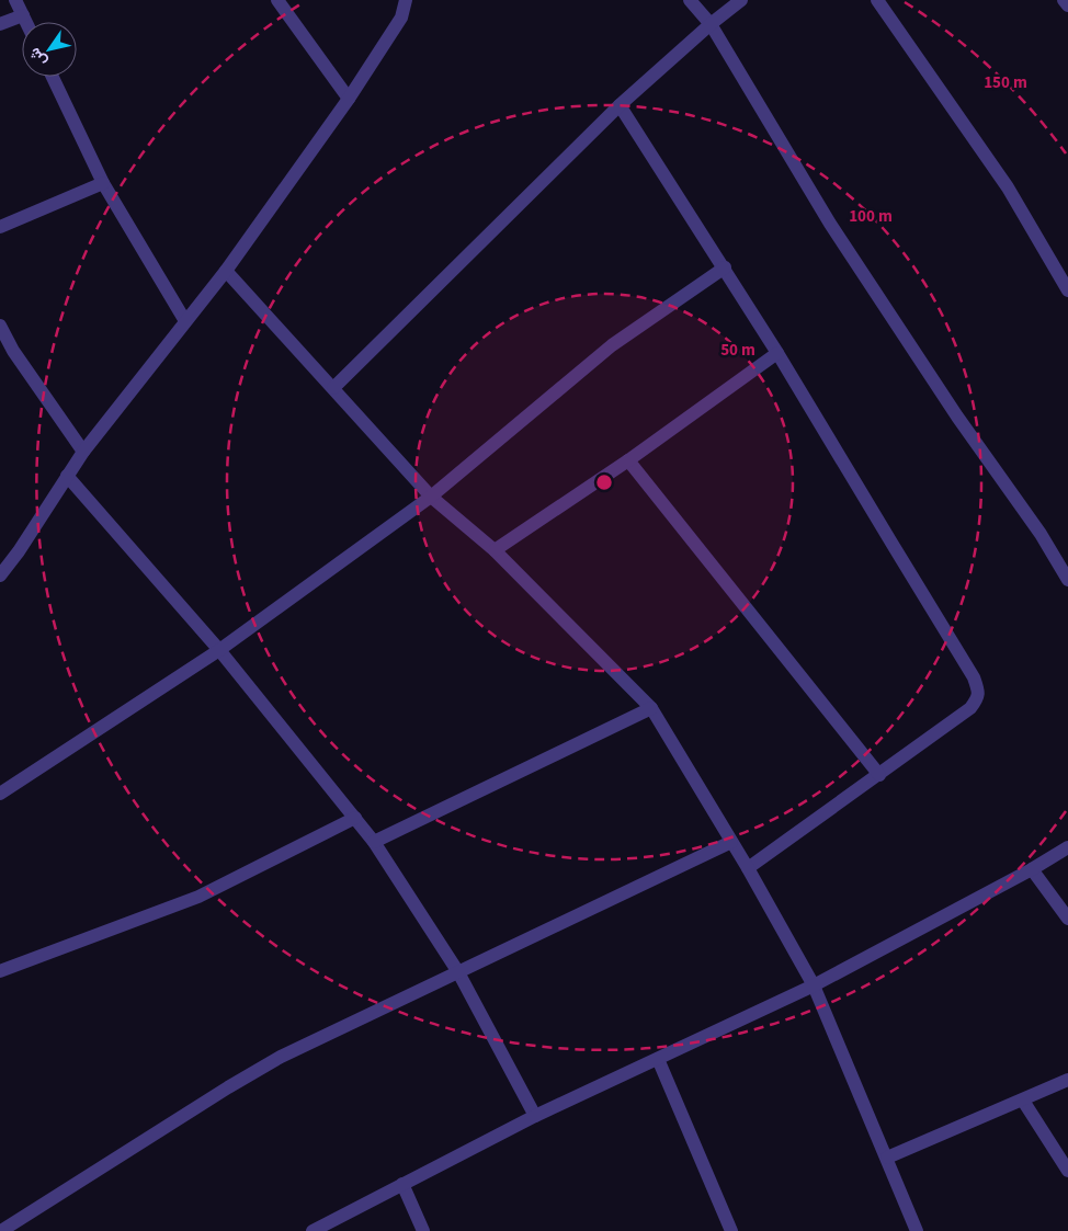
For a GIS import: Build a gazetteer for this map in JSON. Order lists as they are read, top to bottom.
{
  "north": "bottom left",
  "rings": ["150 m", "100 m", "50 m"]
}
